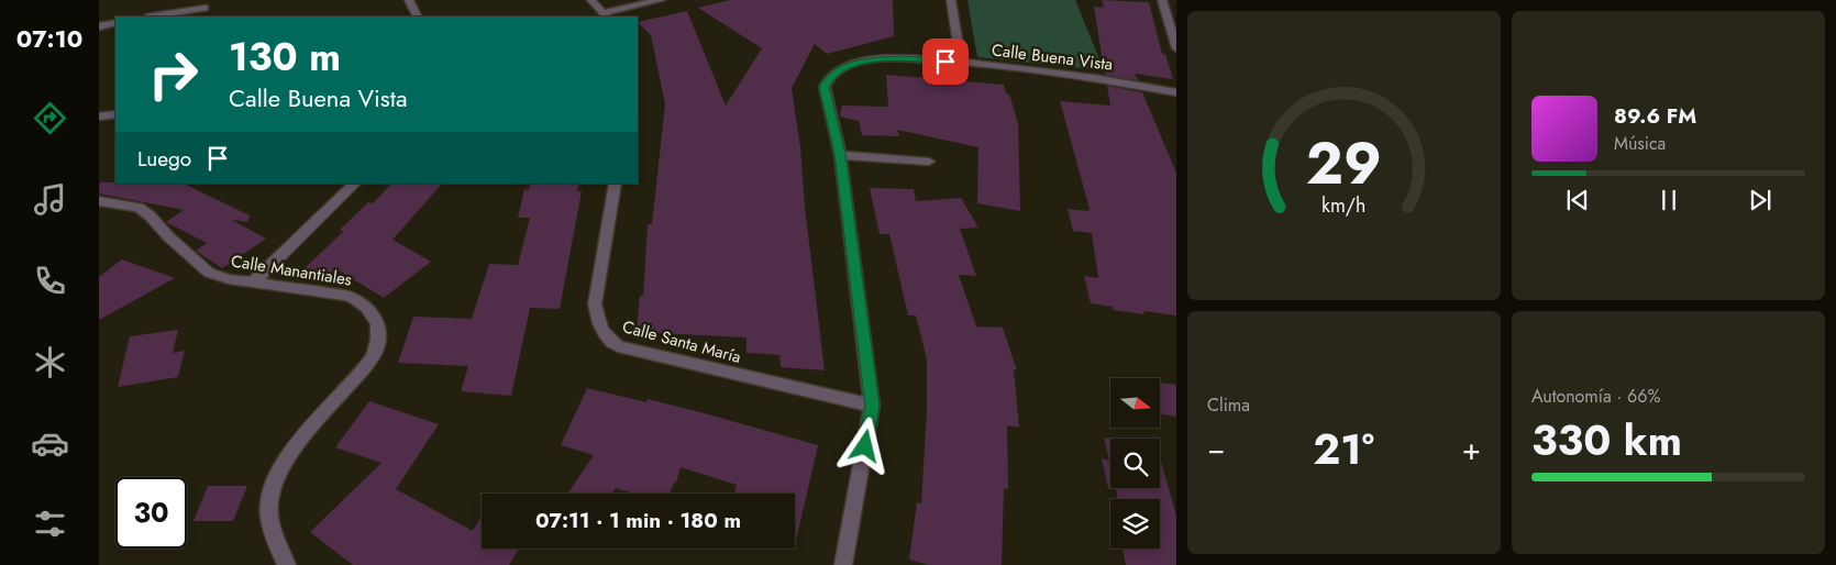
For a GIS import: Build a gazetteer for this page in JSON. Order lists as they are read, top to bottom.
{
  "streets": {
    "street": ["Calle Buena Vista", "Calle Manantiales", "Calle Santa María"]
  },
  "crossings": [
    ["Calle Buena Vista", "Calle Santa María"]
  ],
  "north": "right",
  "page": {
    "tabs": "07:10",
    "turn": ["130 m", "Calle Buena Vista"],
    "song": ["89.6 FM", "Música"],
    "then": "Luego",
    "tile": [
      "Clima",
      ["Autonomía · 66%", "330 km"]
    ],
    "heat": ["−", "21°", "+"],
    "limit": "30",
    "trip": "07:11 · 1 min · 180 m",
    "gauge": ["29", "km/h"]
  }
}
